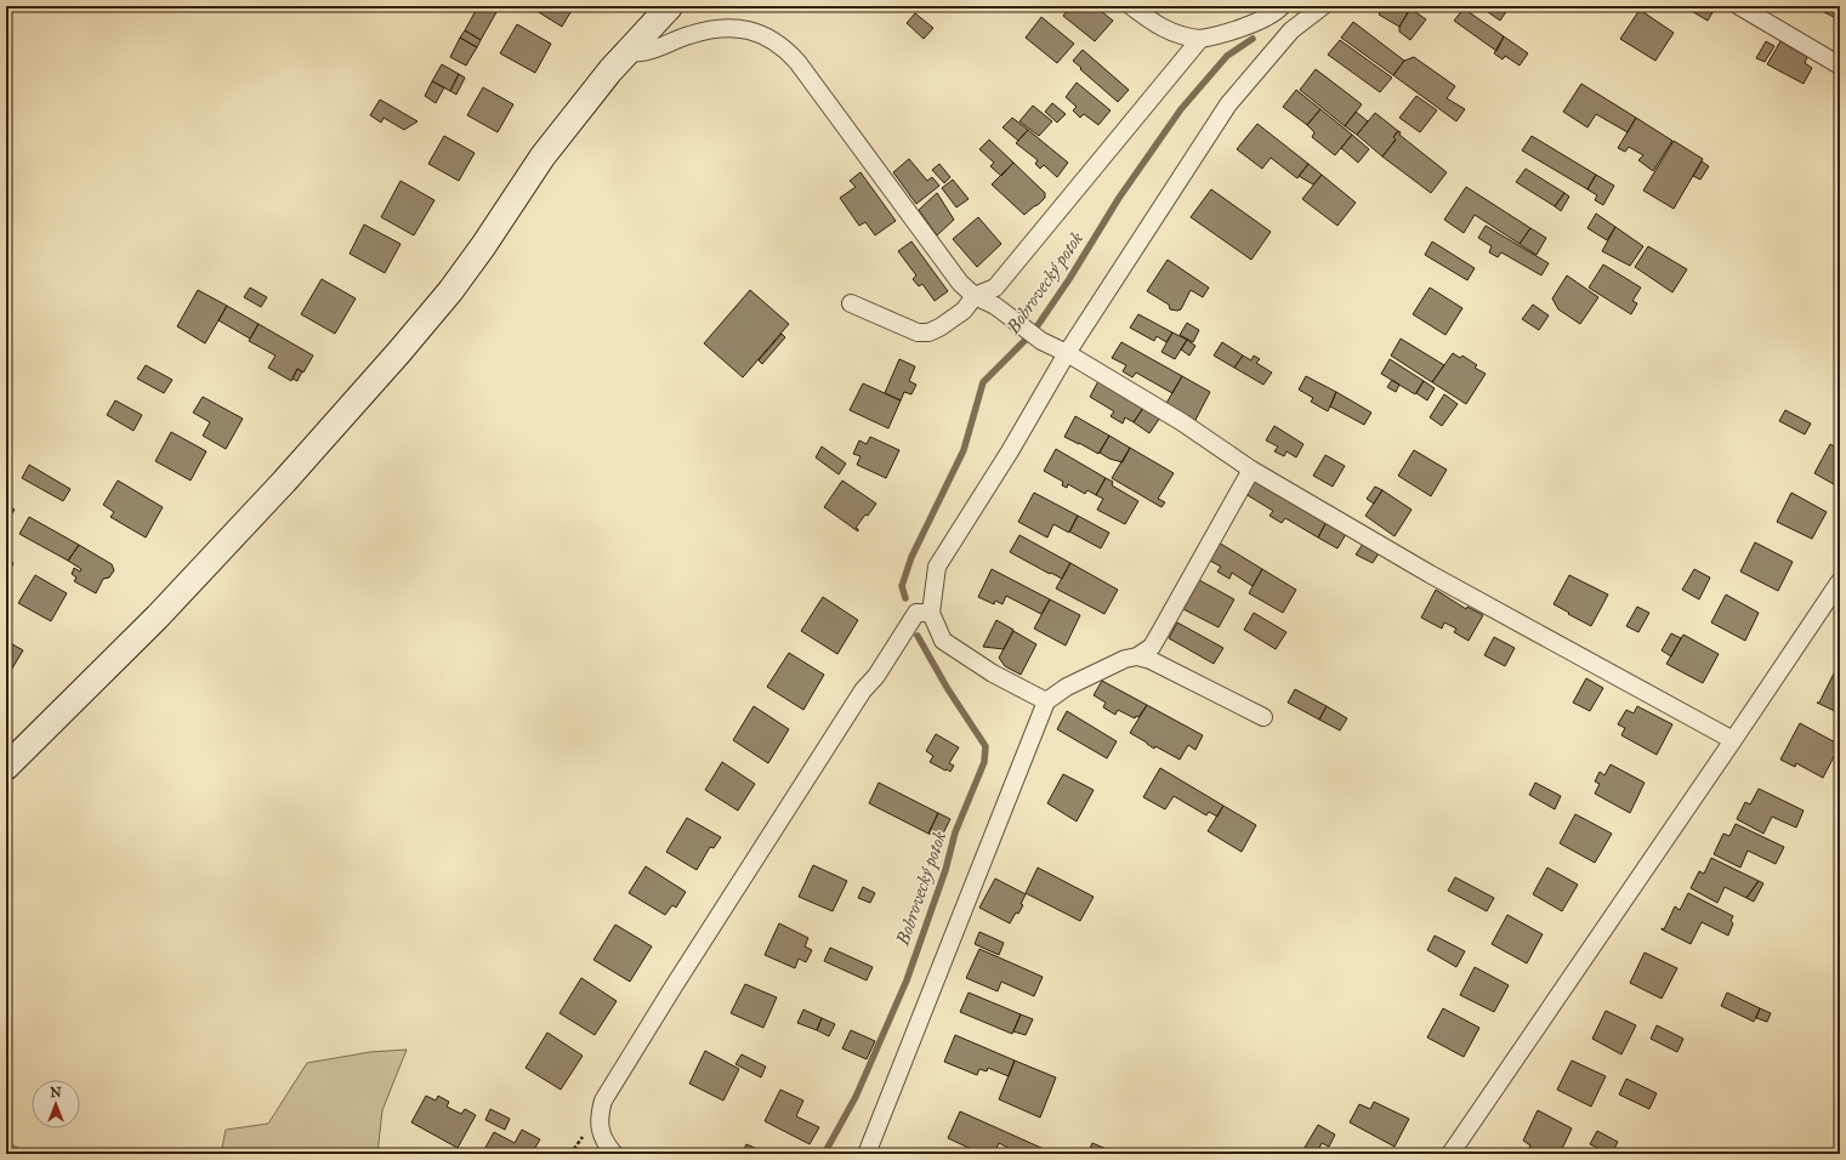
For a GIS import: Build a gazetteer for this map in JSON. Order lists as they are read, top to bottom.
{
  "water": ["Bobrovecký potok"],
  "north": "top"
}
